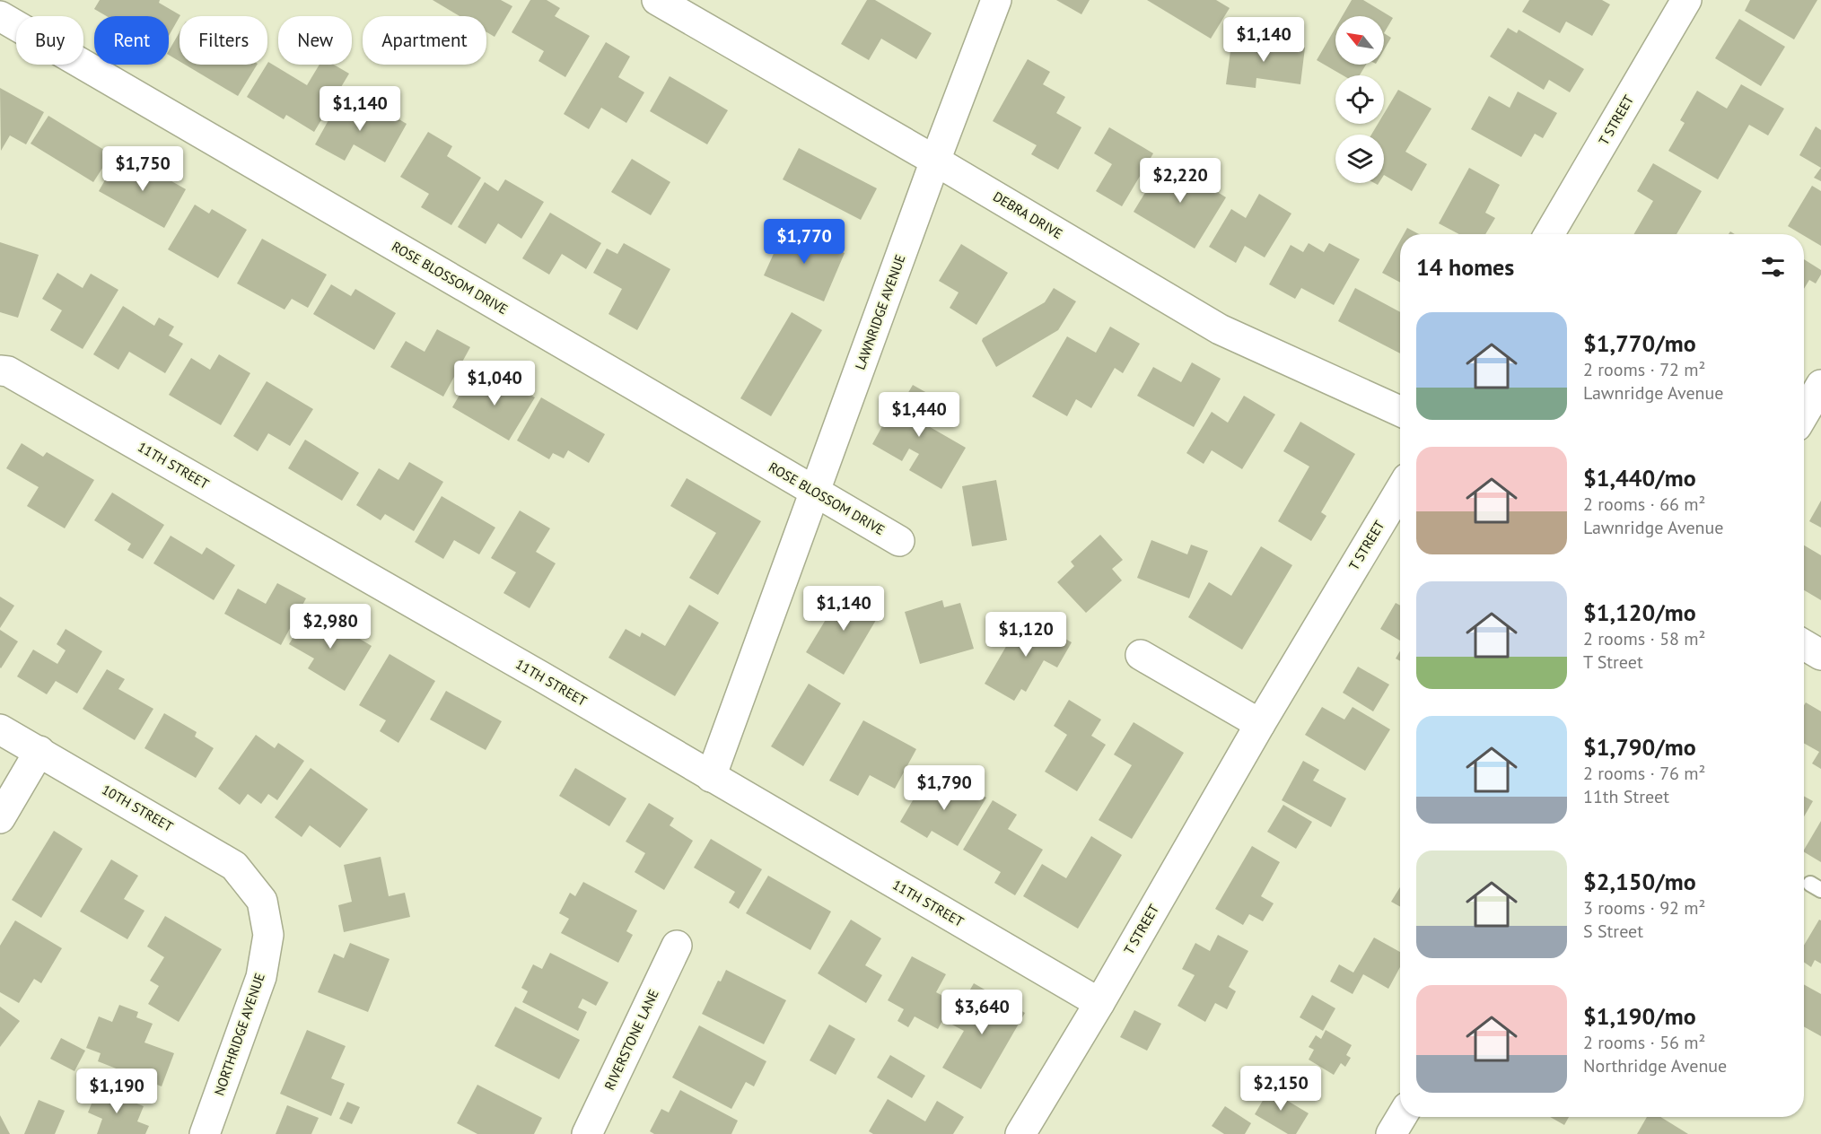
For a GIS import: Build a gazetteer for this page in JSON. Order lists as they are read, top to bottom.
{
  "streets": {
    "street": [
      "T STREET",
      "DEBRA DRIVE",
      "ROSE BLOSSOM DRIVE",
      "LAWNRIDGE AVENUE",
      "11TH STREET",
      "10TH STREET",
      "NORTHRIDGE AVENUE",
      "RIVERSTONE LANE"
    ]
  },
  "crossings": [
    ["T STREET", "11TH STREET"],
    ["DEBRA DRIVE", "LAWNRIDGE AVENUE"],
    ["ROSE BLOSSOM DRIVE", "LAWNRIDGE AVENUE"],
    ["LAWNRIDGE AVENUE", "11TH STREET"],
    ["10TH STREET", "NORTHRIDGE AVENUE"]
  ],
  "north": "top left",
  "page": {
    "chip": [
      "Buy",
      "Rent",
      "Filters",
      "New",
      "Apartment"
    ],
    "price": [
      "$1,140",
      "$1,140",
      "$1,750",
      "$2,220",
      "$1,770",
      "$1,040",
      "$1,440",
      "$1,140",
      "$2,980",
      "$1,120",
      "$1,790",
      "$3,640",
      "$2,150",
      "$1,190"
    ],
    "heading": "14 homes",
    "list": [
      {
        "name": "$1,770/mo",
        "note": "2 rooms · 72 m² · Lawnridge Avenue"
      },
      {
        "name": "$1,440/mo",
        "note": "2 rooms · 66 m² · Lawnridge Avenue"
      },
      {
        "name": "$1,120/mo",
        "note": "2 rooms · 58 m² · T Street"
      },
      {
        "name": "$1,790/mo",
        "note": "2 rooms · 76 m² · 11th Street"
      },
      {
        "name": "$2,150/mo",
        "note": "3 rooms · 92 m² · S Street"
      },
      {
        "name": "$1,190/mo",
        "note": "2 rooms · 56 m² · Northridge Avenue"
      }
    ]
  }
}
